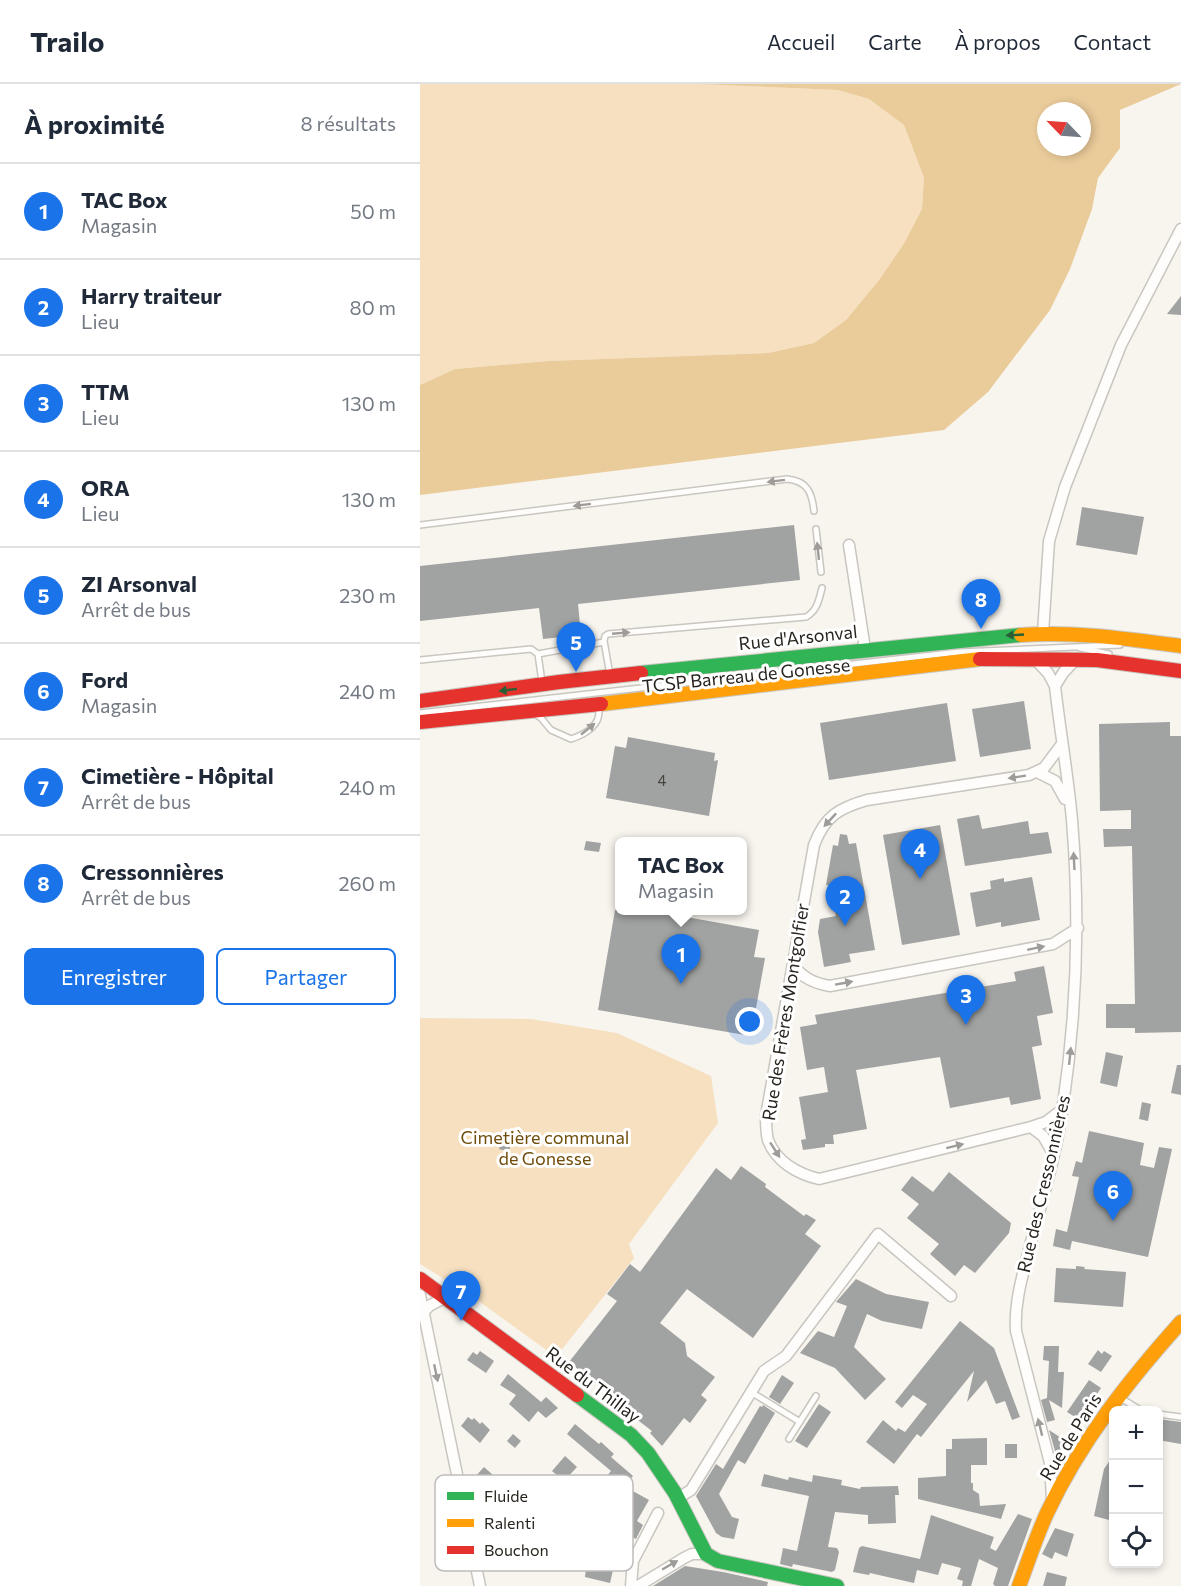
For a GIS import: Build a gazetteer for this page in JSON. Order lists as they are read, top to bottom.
{
  "streets": {
    "main road": ["Rue d'Arsonval", "Rue du Thillay", "Rue de Paris"],
    "street": ["Rue des Frères Montgolfier", "Rue des Cressonnières"],
    "lane": ["TCSP Barreau de Gonesse"]
  },
  "crossings": [
    ["Rue des Frères Montgolfier", "Rue des Cressonnières"],
    ["Rue des Cressonnières", "Rue de Paris"]
  ],
  "one_way": ["Rue des Cressonnières"],
  "parks": ["Cimetière communal de Gonesse"],
  "house_numbers": ["4"],
  "legend": ["Fluide", "Ralenti", "Bouchon"],
  "north": "top left",
  "page": {
    "header": "Trailo",
    "nav": [
      "Accueil",
      "Carte",
      "À propos",
      "Contact"
    ],
    "heading": ["À proximité", "8 résultats"],
    "list": [
      {
        "mark": "1",
        "name": "TAC Box",
        "note": "Magasin",
        "value": "50 m"
      },
      {
        "mark": "2",
        "name": "Harry traiteur",
        "note": "Lieu",
        "value": "80 m"
      },
      {
        "mark": "3",
        "name": "TTM",
        "note": "Lieu",
        "value": "130 m"
      },
      {
        "mark": "4",
        "name": "ORA",
        "note": "Lieu",
        "value": "130 m"
      },
      {
        "mark": "5",
        "name": "ZI Arsonval",
        "note": "Arrêt de bus",
        "value": "230 m"
      },
      {
        "mark": "6",
        "name": "Ford",
        "note": "Magasin",
        "value": "240 m"
      },
      {
        "mark": "7",
        "name": "Cimetière - Hôpital",
        "note": "Arrêt de bus",
        "value": "240 m"
      },
      {
        "mark": "8",
        "name": "Cressonnières",
        "note": "Arrêt de bus",
        "value": "260 m"
      }
    ],
    "pins": [
      "8",
      "5",
      "4",
      "2",
      "1",
      "3",
      "6",
      "7"
    ],
    "popup": ["TAC Box", "Magasin"],
    "buttons": ["Enregistrer", "Partager"],
    "map_buttons": ["+", "−"]
  }
}
